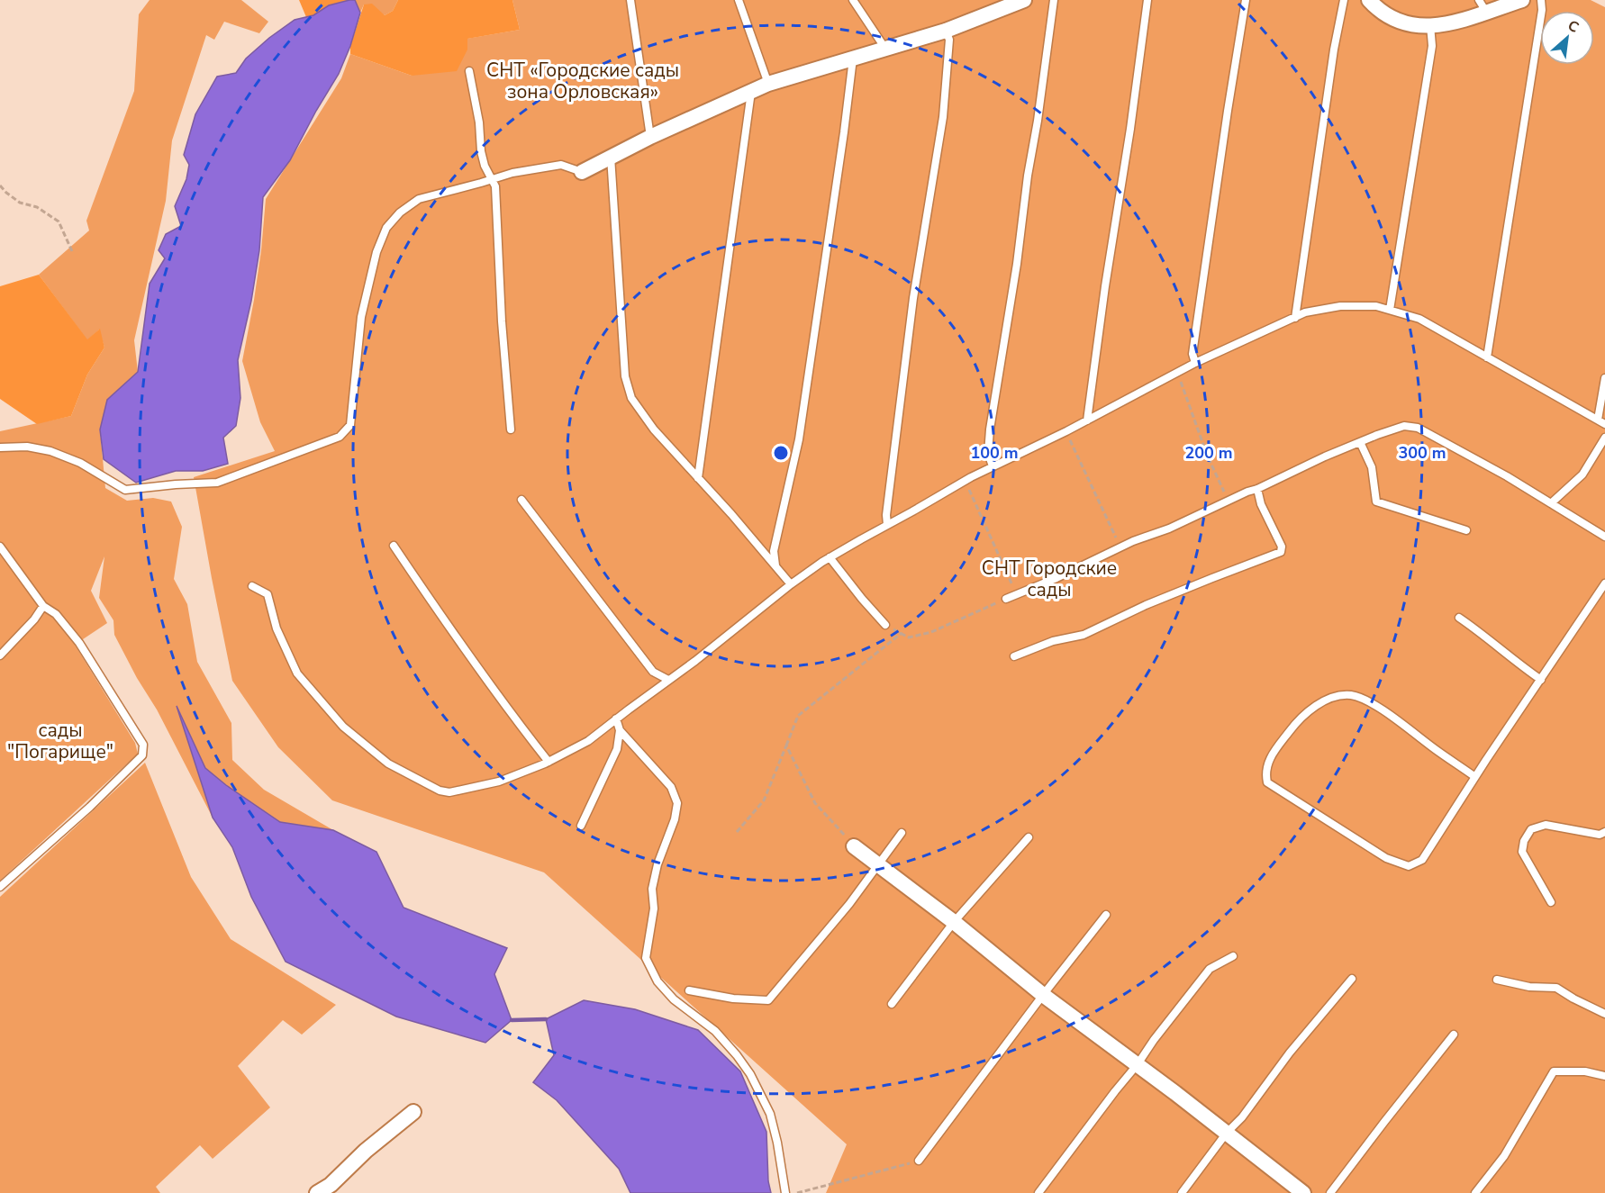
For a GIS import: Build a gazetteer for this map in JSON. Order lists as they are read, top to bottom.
{
  "parks": ["СНТ «Городские сады зона Орловская»", "СНТ Городские сады", "сады \"Погарище\""],
  "north": "top right",
  "rings": ["100 m", "200 m", "300 m"]
}
